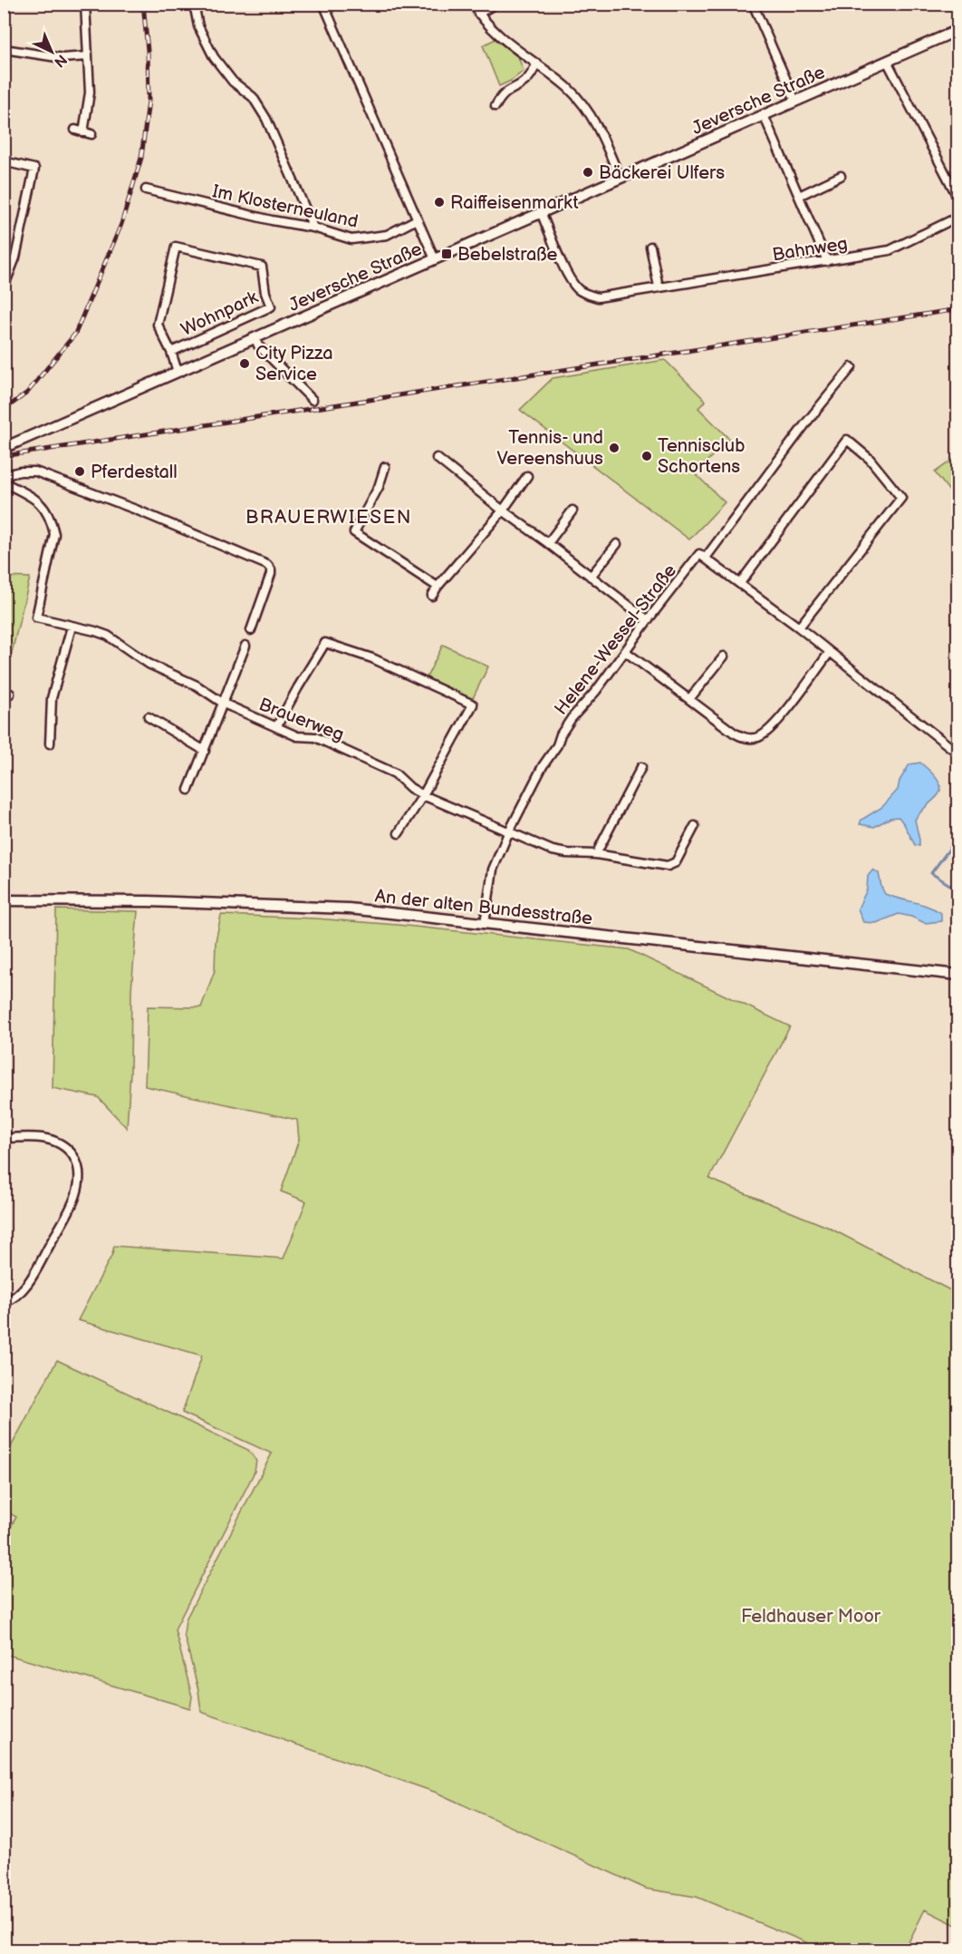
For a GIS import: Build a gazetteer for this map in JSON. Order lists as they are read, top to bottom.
{
  "streets": {
    "street": [
      "Jeversche Straße",
      "Im Klosterneuland",
      "Bahnweg",
      "Wohnpark",
      "Helene-Wessel-Straße",
      "Brauerweg",
      "An der alten Bundesstraße"
    ]
  },
  "crossings": [
    ["Jeversche Straße", "Bahnweg"],
    ["Jeversche Straße", "Wohnpark"],
    ["Helene-Wessel-Straße", "Brauerweg"],
    ["Helene-Wessel-Straße", "An der alten Bundesstraße"]
  ],
  "districts": ["BRAUERWIESEN"],
  "parks": ["Feldhauser Moor"],
  "places": {
    "other": [
      "Bäckerei Ulfers",
      "Raiffeisenmarkt",
      "City Pizza Service",
      "Tennis- und Vereenshuus",
      "Tennisclub Schortens",
      "Pferdestall"
    ],
    "transit": ["Bebelstraße"]
  },
  "north": "bottom right"
}
